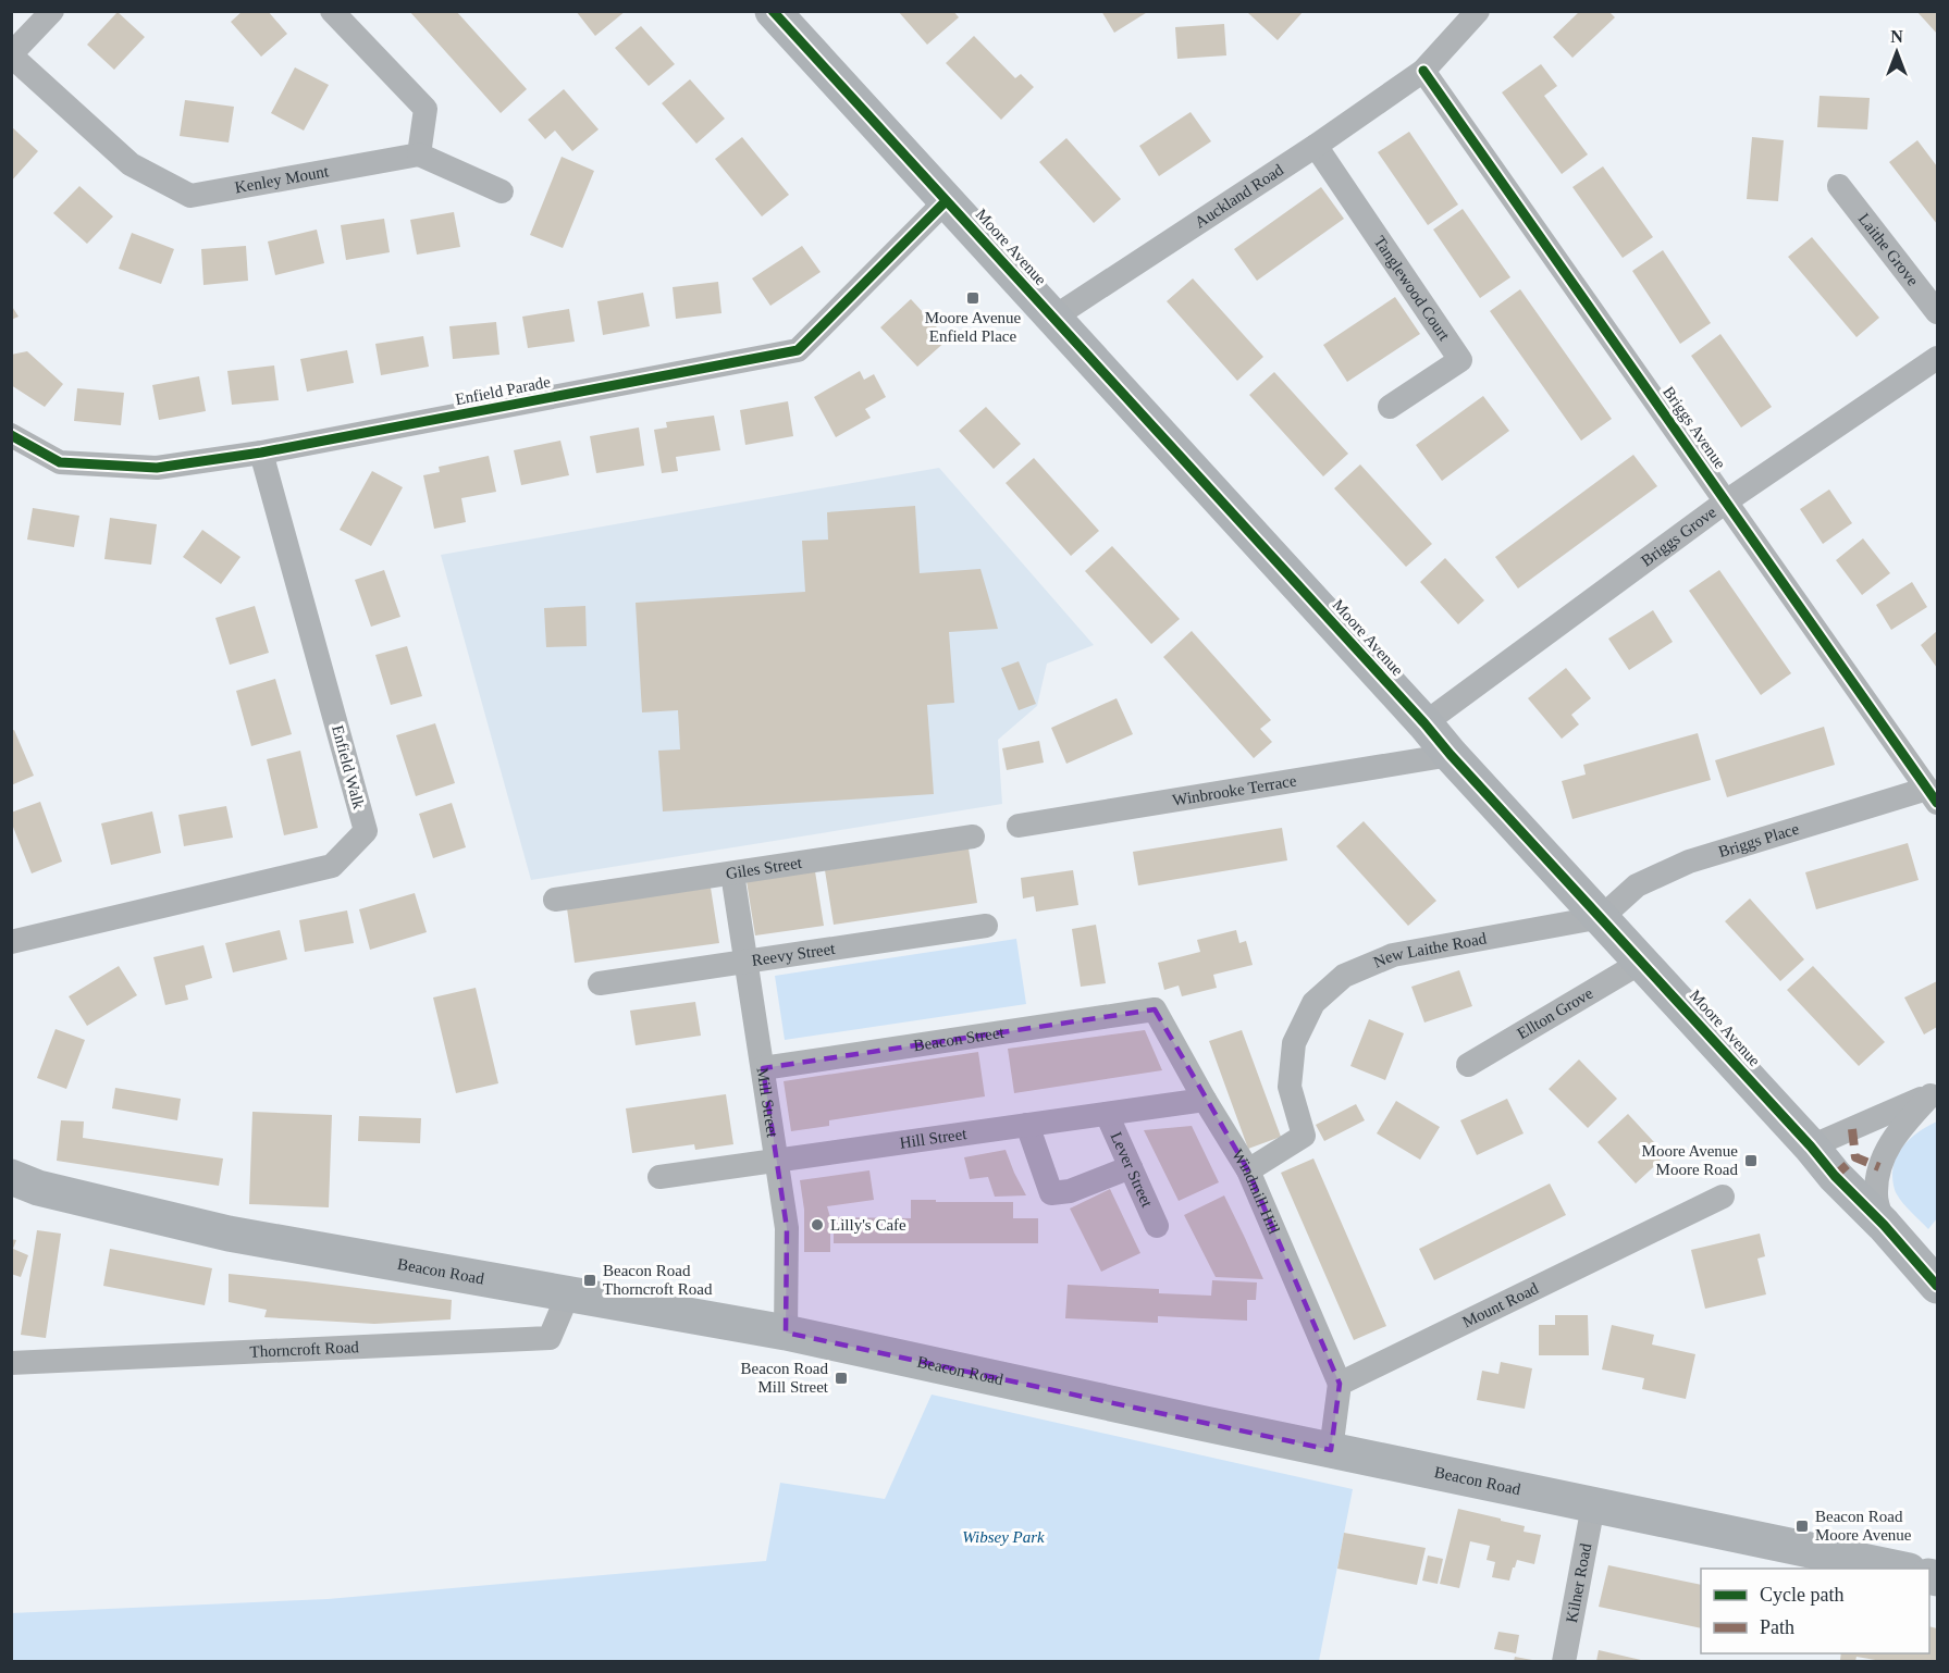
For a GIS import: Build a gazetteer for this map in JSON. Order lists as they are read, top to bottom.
{
  "streets": {
    "main road": ["Moore Avenue", "Beacon Road"],
    "street": [
      "Kenley Mount",
      "Auckland Road",
      "Laithe Grove",
      "Tanglewood Court",
      "Enfield Parade",
      "Briggs Avenue",
      "Briggs Grove",
      "Enfield Walk",
      "Winbrooke Terrace",
      "Briggs Place",
      "Giles Street",
      "New Laithe Road",
      "Reevy Street",
      "Ellton Grove",
      "Beacon Street",
      "Mill Street",
      "Hill Street",
      "Lever Street",
      "Windmill Hill",
      "Mount Road",
      "Thorncroft Road",
      "Kilner Road"
    ]
  },
  "crossings": [
    ["Auckland Road", "Moore Avenue"],
    ["Auckland Road", "Tanglewood Court"],
    ["Auckland Road", "Briggs Avenue"],
    ["Moore Avenue", "Enfield Parade"],
    ["Moore Avenue", "Briggs Grove"],
    ["Moore Avenue", "Winbrooke Terrace"],
    ["Moore Avenue", "Briggs Place"],
    ["Moore Avenue", "New Laithe Road"],
    ["Moore Avenue", "Ellton Grove"],
    ["Enfield Parade", "Enfield Walk"],
    ["Briggs Avenue", "Briggs Grove"],
    ["Briggs Avenue", "Briggs Place"],
    ["Briggs Place", "New Laithe Road"],
    ["Giles Street", "Mill Street"],
    ["New Laithe Road", "Windmill Hill"],
    ["Reevy Street", "Mill Street"],
    ["Beacon Street", "Mill Street"],
    ["Beacon Street", "Windmill Hill"],
    ["Mill Street", "Hill Street"],
    ["Mill Street", "Beacon Road"],
    ["Hill Street", "Lever Street"],
    ["Hill Street", "Windmill Hill"],
    ["Windmill Hill", "Mount Road"],
    ["Beacon Road", "Thorncroft Road"],
    ["Beacon Road", "Kilner Road"]
  ],
  "parks": ["Wibsey Park"],
  "places": {
    "transit": [
      "Moore Avenue Enfield Place",
      "Moore Avenue Moore Road",
      "Beacon Road Thorncroft Road",
      "Beacon Road Mill Street",
      "Beacon Road Moore Avenue"
    ],
    "other": ["Lilly's Cafe"]
  },
  "legend": ["Cycle path", "Path"],
  "north": "top"
}
